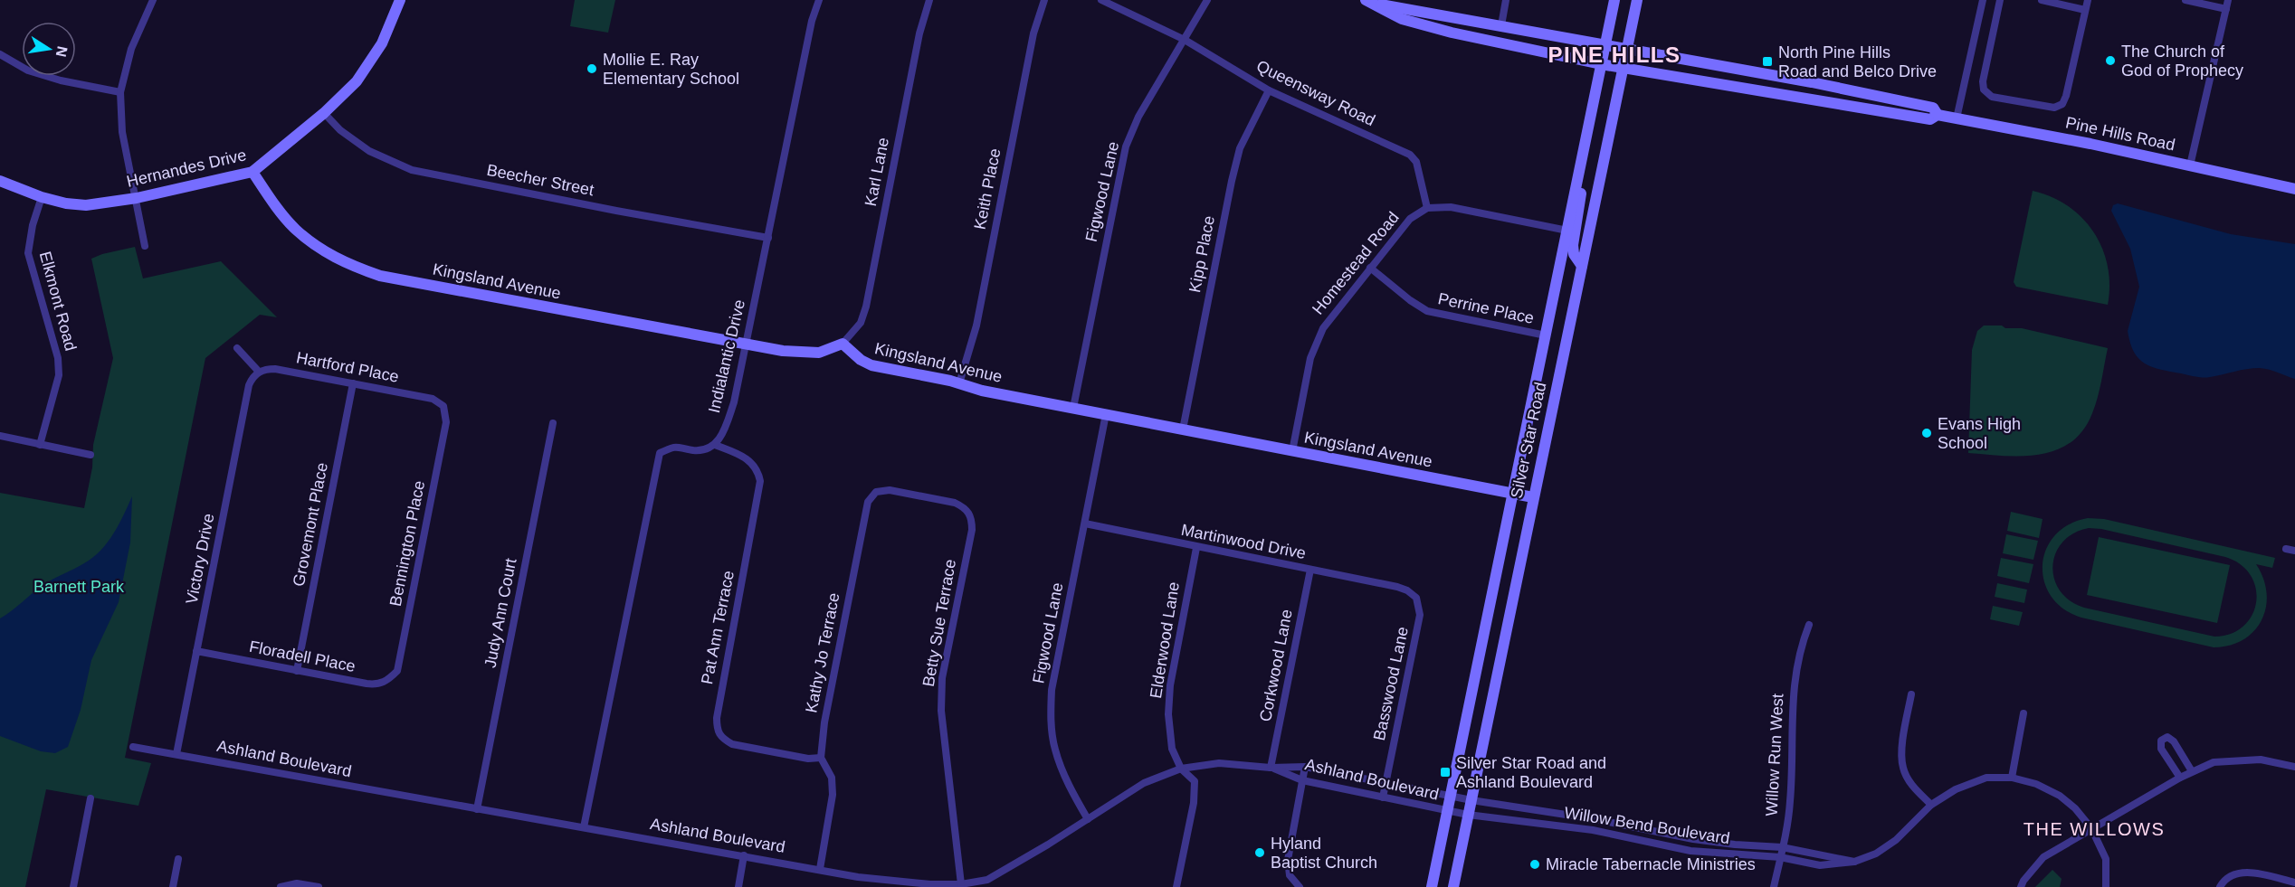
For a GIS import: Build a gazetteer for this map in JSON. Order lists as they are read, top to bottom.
{
  "streets": {
    "main road": [
      "Pine Hills Road",
      "Hernandes Drive",
      "Kingsland Avenue",
      "Silver Star Road"
    ],
    "street": [
      "Queensway Road",
      "Karl Lane",
      "Beecher Street",
      "Keith Place",
      "Figwood Lane",
      "Kipp Place",
      "Homestead Road",
      "Elkmont Road",
      "Perrine Place",
      "Indialantic Drive",
      "Hartford Place",
      "Grovemont Place",
      "Martinwood Drive",
      "Bennington Place",
      "Victory Drive",
      "Judy Ann Court",
      "Betty Sue Terrace",
      "Pat Ann Terrace",
      "Elderwood Lane",
      "Kathy Jo Terrace",
      "Floradell Place",
      "Corkwood Lane",
      "Basswood Lane",
      "Willow Run West",
      "Ashland Boulevard",
      "Willow Bend Boulevard"
    ]
  },
  "crossings": [
    ["Queensway Road", "Figwood Lane"],
    ["Queensway Road", "Kipp Place"],
    ["Queensway Road", "Homestead Road"],
    ["Pine Hills Road", "Silver Star Road"],
    ["Hernandes Drive", "Beecher Street"],
    ["Hernandes Drive", "Kingsland Avenue"],
    ["Hernandes Drive", "Elkmont Road"],
    ["Karl Lane", "Kingsland Avenue"],
    ["Beecher Street", "Indialantic Drive"],
    ["Keith Place", "Kingsland Avenue"],
    ["Figwood Lane", "Kingsland Avenue"],
    ["Figwood Lane", "Martinwood Drive"],
    ["Figwood Lane", "Ashland Boulevard"],
    ["Kipp Place", "Kingsland Avenue"],
    ["Homestead Road", "Kingsland Avenue"],
    ["Homestead Road", "Perrine Place"],
    ["Kingsland Avenue", "Indialantic Drive"],
    ["Kingsland Avenue", "Silver Star Road"],
    ["Perrine Place", "Silver Star Road"],
    ["Indialantic Drive", "Pat Ann Terrace"],
    ["Hartford Place", "Grovemont Place"],
    ["Hartford Place", "Bennington Place"],
    ["Hartford Place", "Victory Drive"],
    ["Silver Star Road", "Ashland Boulevard"],
    ["Silver Star Road", "Willow Bend Boulevard"],
    ["Grovemont Place", "Floradell Place"],
    ["Martinwood Drive", "Elderwood Lane"],
    ["Martinwood Drive", "Corkwood Lane"],
    ["Martinwood Drive", "Basswood Lane"],
    ["Bennington Place", "Floradell Place"],
    ["Victory Drive", "Floradell Place"],
    ["Victory Drive", "Ashland Boulevard"],
    ["Judy Ann Court", "Ashland Boulevard"],
    ["Betty Sue Terrace", "Kathy Jo Terrace"],
    ["Betty Sue Terrace", "Ashland Boulevard"],
    ["Pat Ann Terrace", "Kathy Jo Terrace"],
    ["Elderwood Lane", "Ashland Boulevard"],
    ["Kathy Jo Terrace", "Ashland Boulevard"],
    ["Corkwood Lane", "Ashland Boulevard"],
    ["Basswood Lane", "Ashland Boulevard"],
    ["Willow Run West", "Willow Bend Boulevard"],
    ["Ashland Boulevard", "Willow Bend Boulevard"]
  ],
  "districts": ["PINE HILLS", "THE WILLOWS"],
  "parks": ["Barnett Park"],
  "places": {
    "other": [
      "The Church of God of Prophecy",
      "Mollie E. Ray Elementary School",
      "Evans High School",
      "Hyland Baptist Church",
      "Miracle Tabernacle Ministries"
    ],
    "transit": ["North Pine Hills Road and Belco Drive", "Silver Star Road and Ashland Boulevard"]
  },
  "north": "right"
}
